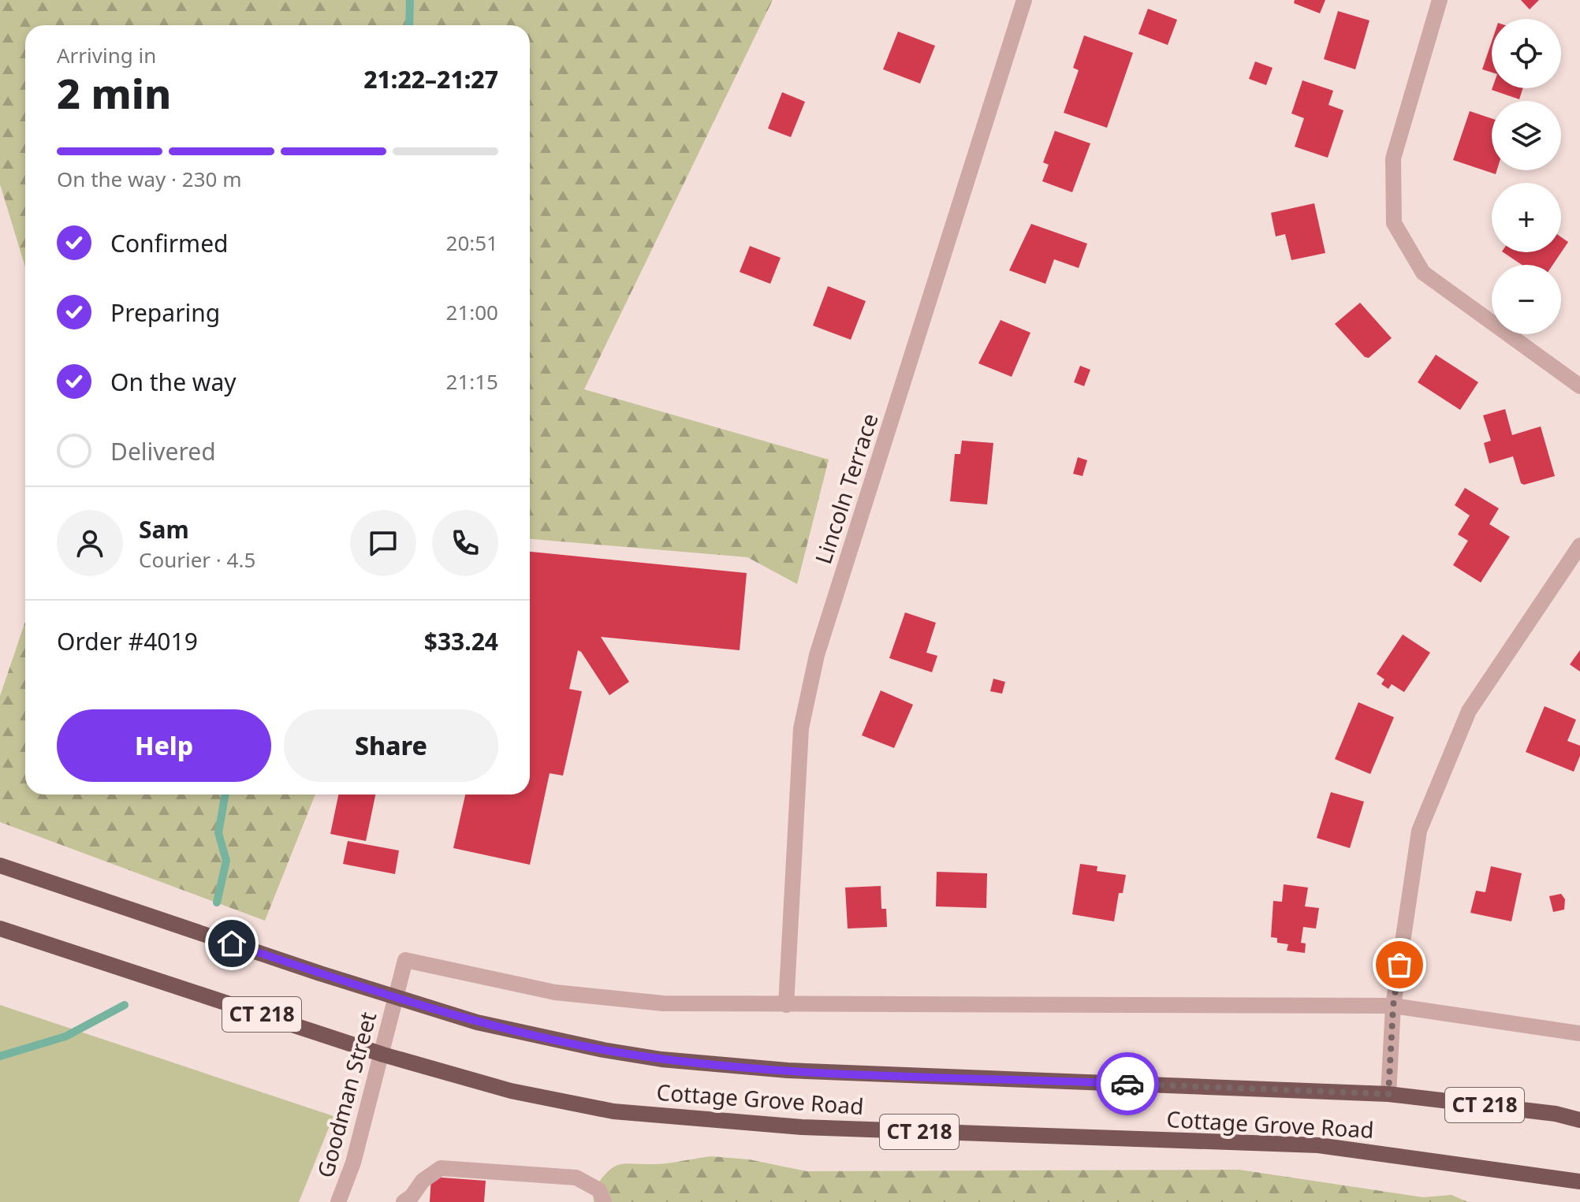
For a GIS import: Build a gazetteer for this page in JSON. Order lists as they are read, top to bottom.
{
  "streets": {
    "main road": ["CT 218", "Cottage Grove Road"],
    "street": ["Lincoln Terrace", "Goodman Street"]
  },
  "crossings": [
    ["Goodman Street", "Cottage Grove Road"]
  ],
  "page": {
    "map_buttons": ["+", "−"],
    "heading": ["2 min", "Arriving in", "21:22–21:27"],
    "panel": [
      "Sam",
      "Courier · 4.5",
      "Order #4019",
      "$33.24"
    ],
    "bar": "On the way · 230 m",
    "list": [
      ["Confirmed", "20:51"],
      ["Preparing", "21:00"],
      ["On the way", "21:15"],
      "Delivered"
    ],
    "buttons": ["Help", "Share"]
  }
}
